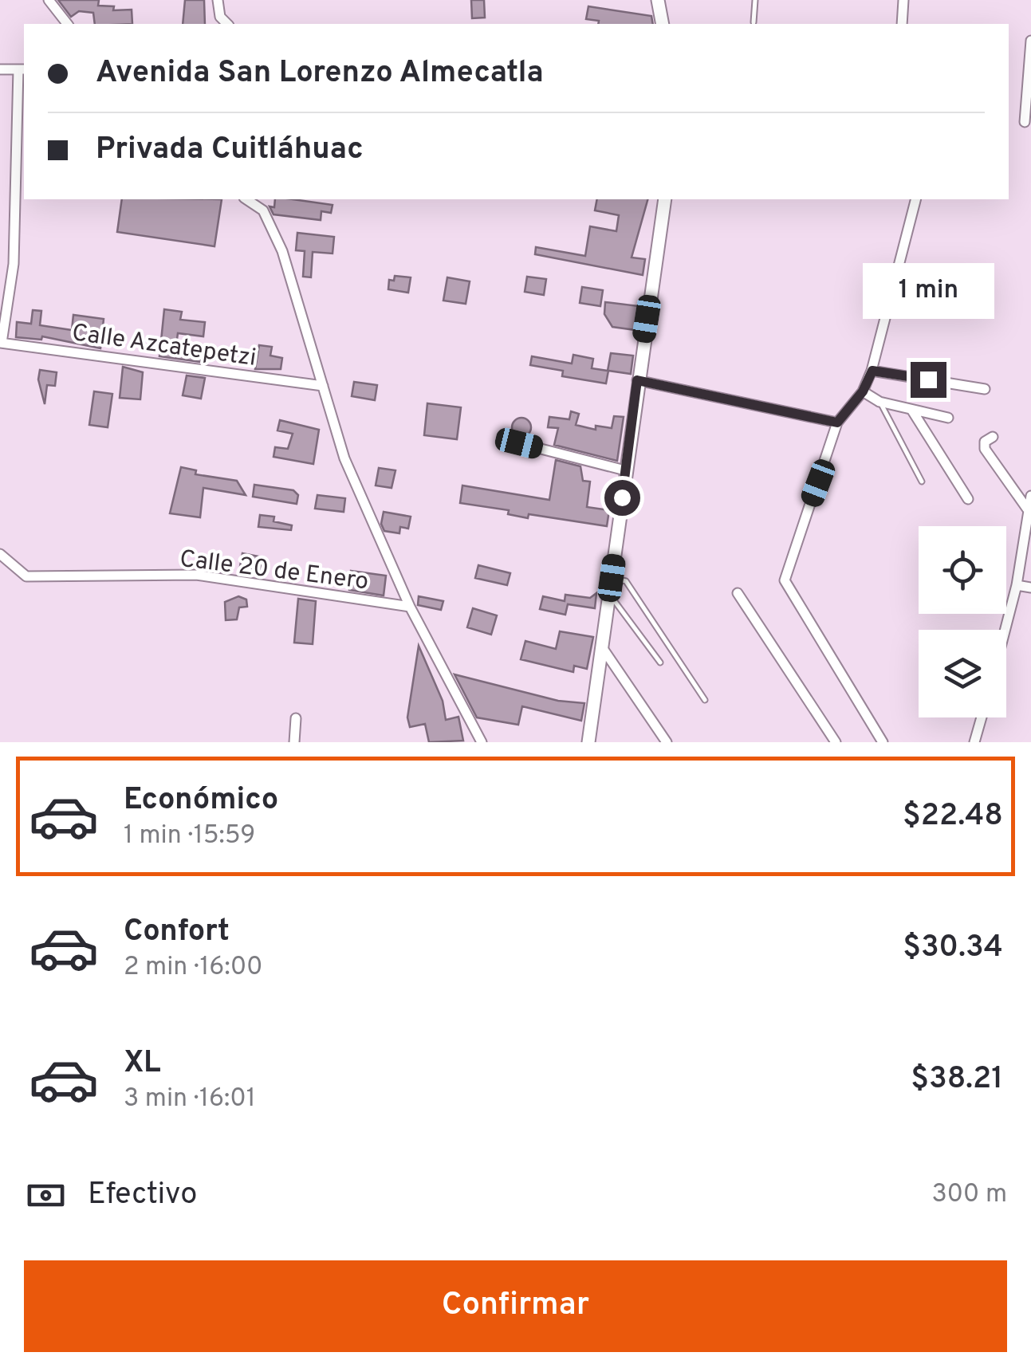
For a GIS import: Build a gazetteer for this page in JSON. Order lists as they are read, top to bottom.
{
  "streets": {
    "street": ["Calle Azcatepetzi", "Calle 20 de Enero"]
  },
  "page": {
    "banner": ["Avenida San Lorenzo Almecatla", "Privada Cuitláhuac"],
    "bubble": "1 min",
    "list": [
      {
        "name": "Económico",
        "note": "1 min · 15:59",
        "value": "$22.48"
      },
      {
        "name": "Confort",
        "note": "2 min · 16:00",
        "value": "$30.34"
      },
      {
        "name": "XL",
        "note": "3 min · 16:01",
        "value": "$38.21"
      }
    ],
    "pay": ["Efectivo", "300 m"],
    "buttons": "Confirmar"
  }
}
